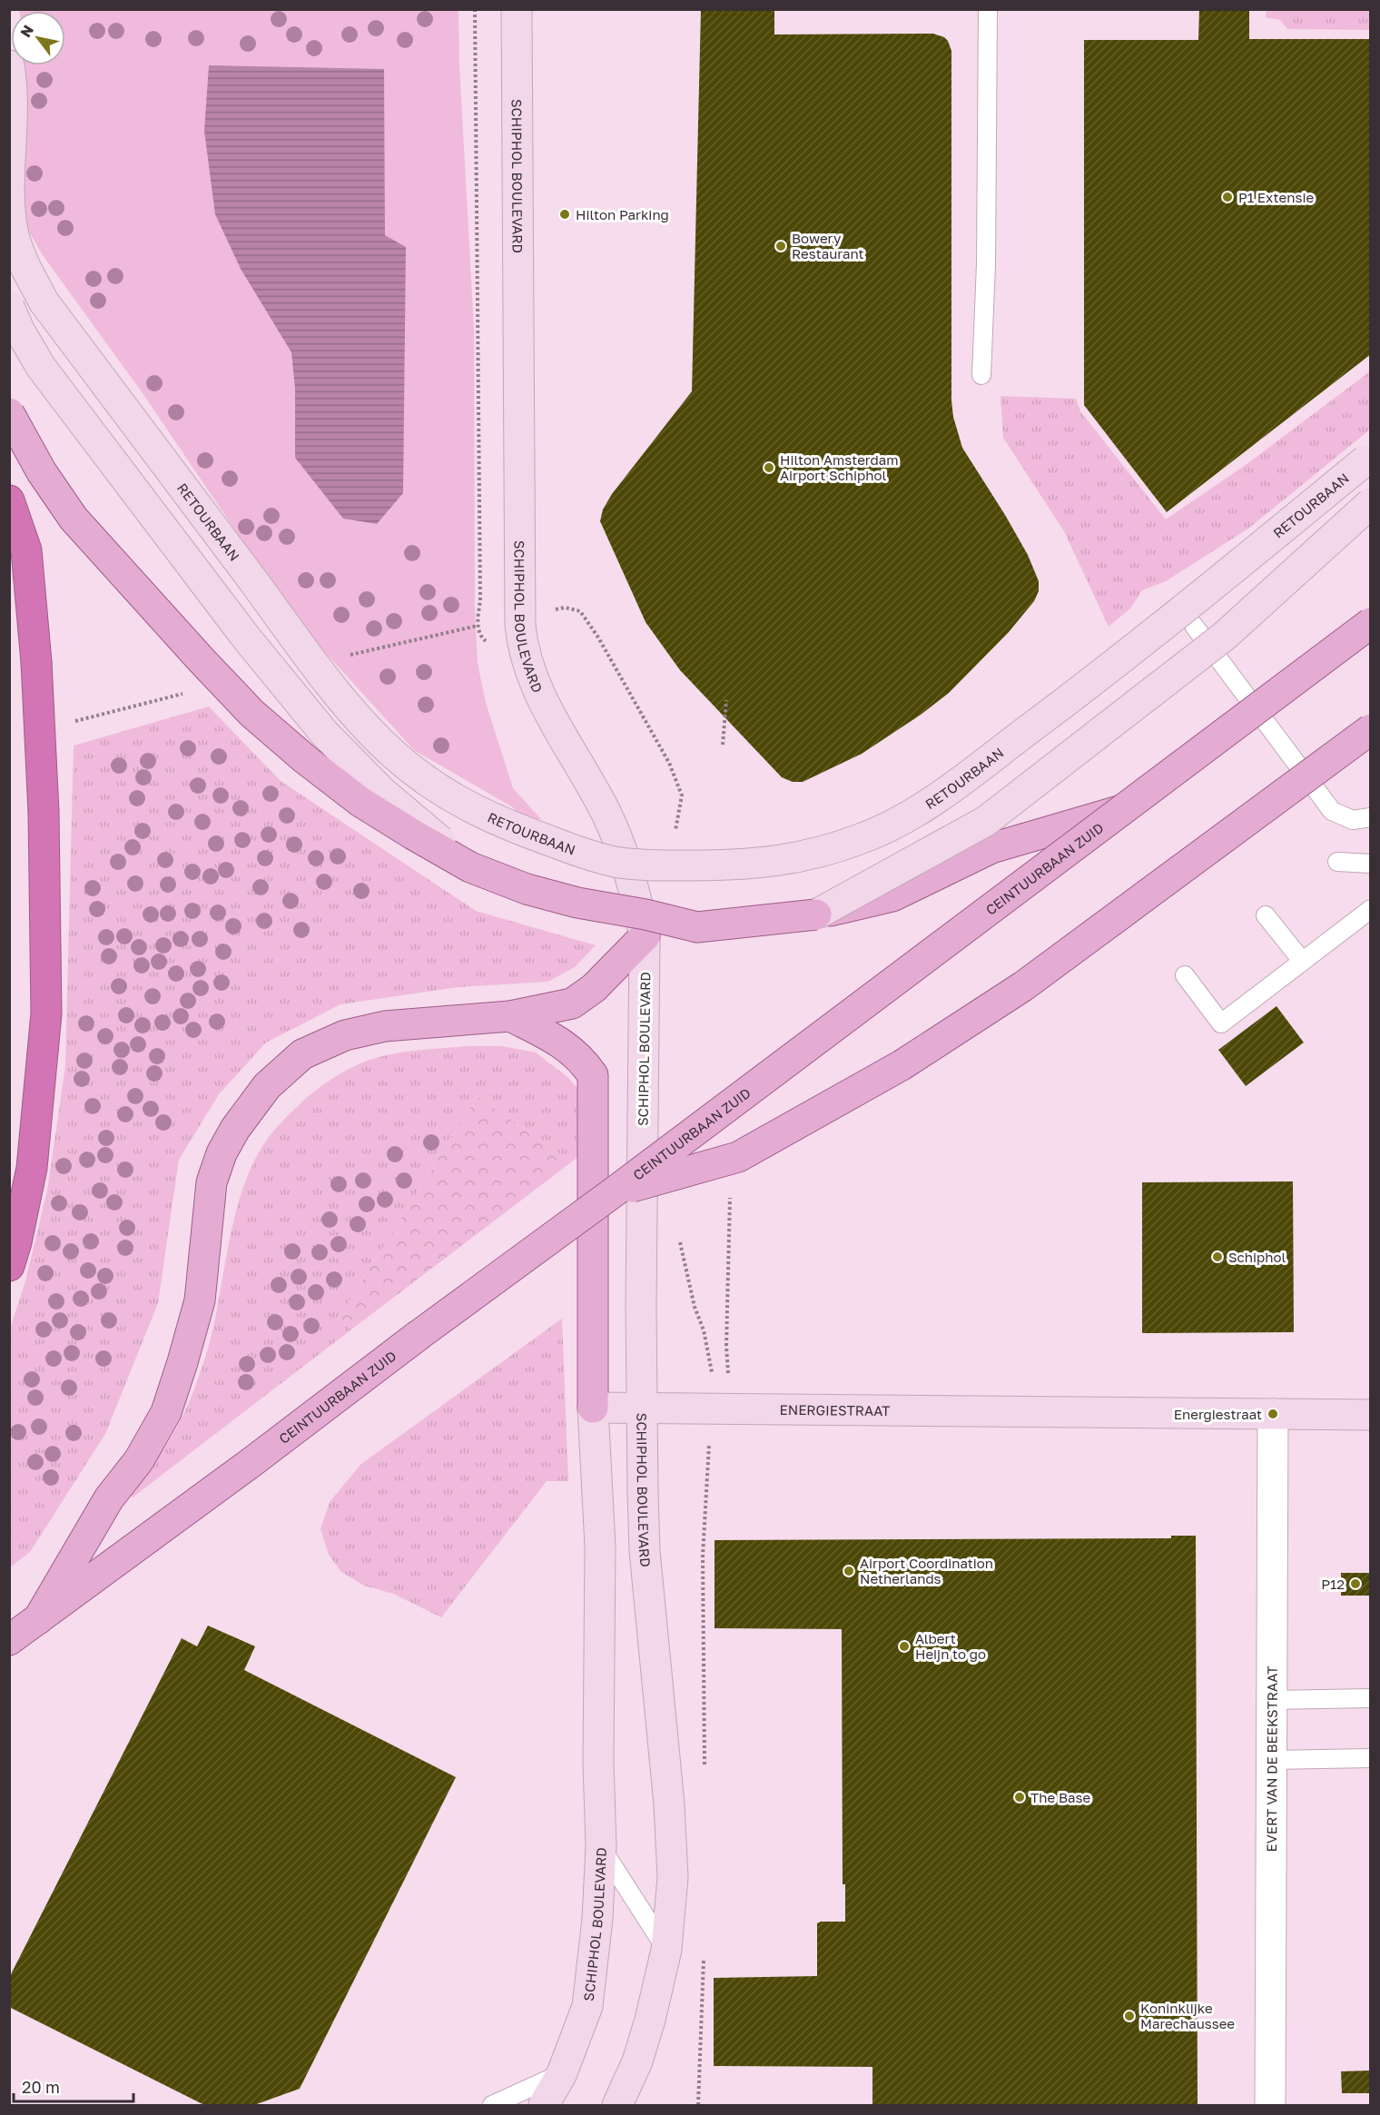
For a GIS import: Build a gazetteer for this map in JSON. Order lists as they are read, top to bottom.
{
  "streets": {
    "main road": ["CEINTUURBAAN ZUID"],
    "street": [
      "SCHIPHOL BOULEVARD",
      "RETOURBAAN",
      "ENERGIESTRAAT",
      "EVERT VAN DE BEEKSTRAAT"
    ]
  },
  "crossings": [
    ["SCHIPHOL BOULEVARD", "ENERGIESTRAAT"],
    ["ENERGIESTRAAT", "EVERT VAN DE BEEKSTRAAT"]
  ],
  "places": [
    "P1 Extensie",
    "Hilton Parking",
    "Bowery Restaurant",
    "Hilton Amsterdam Airport Schiphol",
    "Schiphol",
    "Energiestraat",
    "Airport Coordination Netherlands",
    "P12",
    "Albert Heijn to go",
    "The Base",
    "Koninklijke Marechaussee"
  ],
  "scale_bar": "20 m",
  "north": "top left"
}
